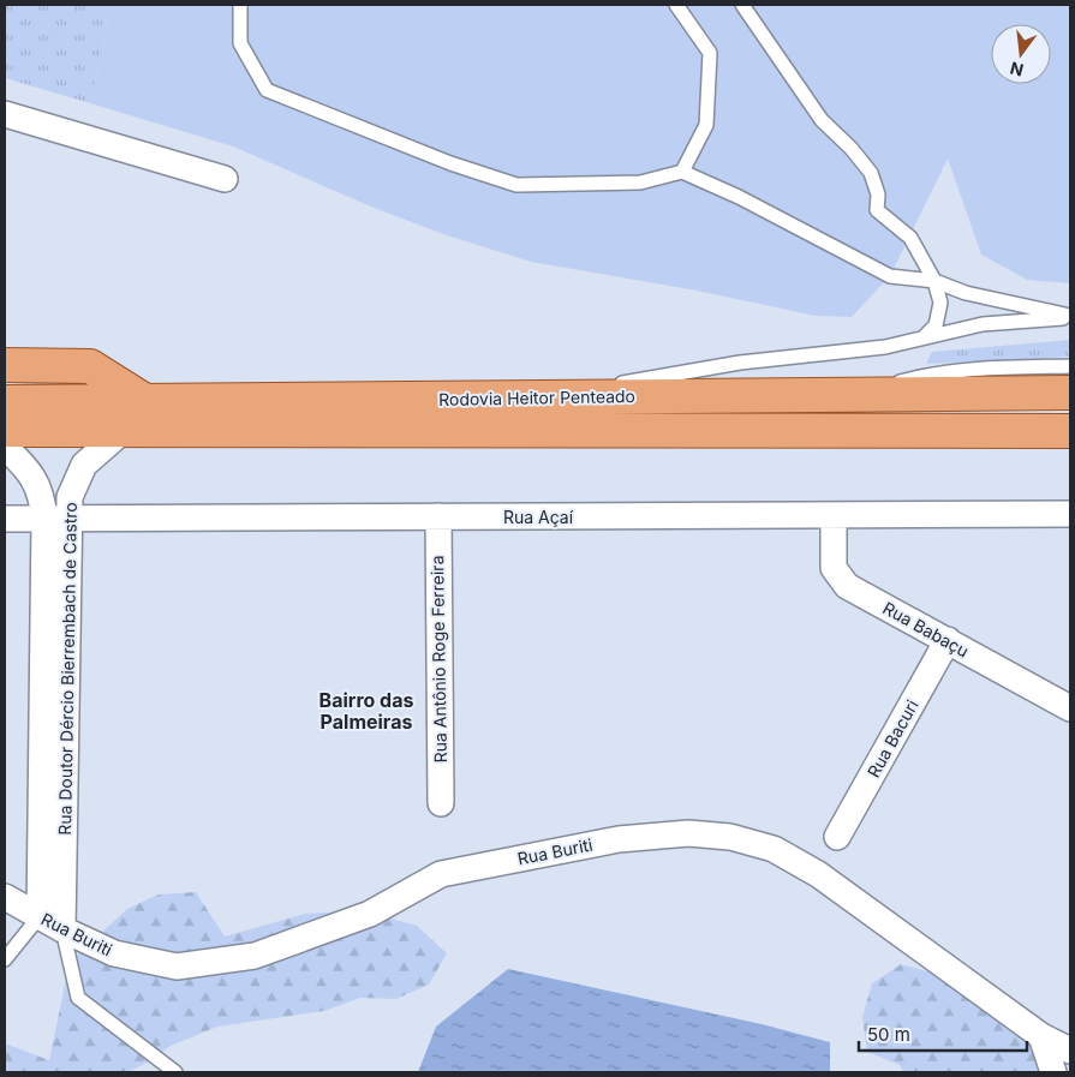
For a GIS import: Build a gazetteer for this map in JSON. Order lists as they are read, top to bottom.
{
  "streets": {
    "main road": ["Rodovia Heitor Penteado"],
    "street": [
      "Rua Açaí",
      "Rua Babaçu",
      "Rua Antônio Roge Ferreira",
      "Rua Doutor Dércio Bierrembach de Castro",
      "Rua Bacuri",
      "Rua Buriti"
    ]
  },
  "crossings": [
    ["Rodovia Heitor Penteado", "Rua Doutor Dércio Bierrembach de Castro"],
    ["Rua Açaí", "Rua Babaçu"],
    ["Rua Açaí", "Rua Antônio Roge Ferreira"],
    ["Rua Açaí", "Rua Doutor Dércio Bierrembach de Castro"],
    ["Rua Babaçu", "Rua Bacuri"],
    ["Rua Doutor Dércio Bierrembach de Castro", "Rua Buriti"]
  ],
  "districts": ["Bairro das Palmeiras"],
  "scale_bar": "50 m",
  "north": "bottom"
}
